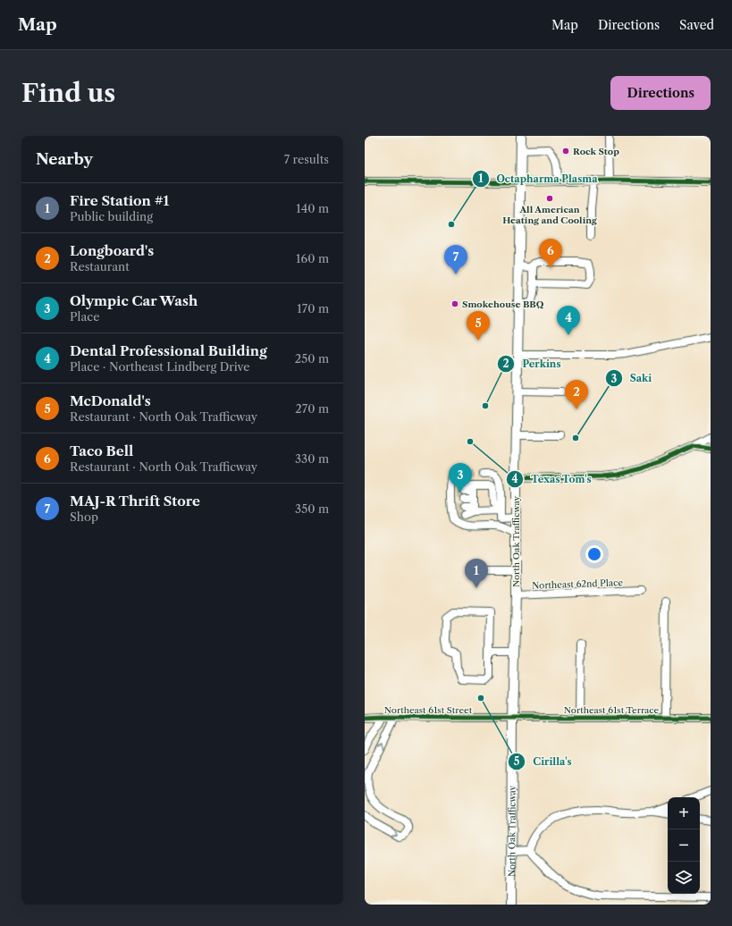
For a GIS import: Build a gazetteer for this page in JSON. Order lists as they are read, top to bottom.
{
  "streets": {
    "main road": ["North Oak Trafficway"],
    "street": ["Northeast 62nd Place", "Northeast 61st Street", "Northeast 61st Terrace"]
  },
  "crossings": [
    ["North Oak Trafficway", "Northeast 62nd Place"],
    ["North Oak Trafficway", "Northeast 61st Street"],
    ["North Oak Trafficway", "Northeast 61st Terrace"],
    ["Northeast 61st Street", "Northeast 61st Terrace"]
  ],
  "places": [
    "Rock Stop",
    "All American Heating and Cooling",
    "Octapharma Plasma",
    "Smokehouse BBQ",
    "Perkins",
    "Saki",
    "Texas Tom's",
    "Cirilla's"
  ],
  "page": {
    "header": "Map",
    "nav": ["Map", "Directions", "Saved"],
    "buttons": "Directions",
    "title": "Find us",
    "heading": ["Nearby", "7 results"],
    "list": [
      {
        "mark": "1",
        "name": "Fire Station #1",
        "note": "Public building",
        "value": "140 m"
      },
      {
        "mark": "2",
        "name": "Longboard's",
        "note": "Restaurant",
        "value": "160 m"
      },
      {
        "mark": "3",
        "name": "Olympic Car Wash",
        "note": "Place",
        "value": "170 m"
      },
      {
        "mark": "4",
        "name": "Dental Professional Building",
        "note": "Place · Northeast Lindberg Drive",
        "value": "250 m"
      },
      {
        "mark": "5",
        "name": "McDonald's",
        "note": "Restaurant · North Oak Trafficway",
        "value": "270 m"
      },
      {
        "mark": "6",
        "name": "Taco Bell",
        "note": "Restaurant · North Oak Trafficway",
        "value": "330 m"
      },
      {
        "mark": "7",
        "name": "MAJ-R Thrift Store",
        "note": "Shop",
        "value": "350 m"
      }
    ],
    "pins": [
      "6",
      "7",
      "4",
      "5",
      "2",
      "3",
      "1"
    ],
    "map_buttons": ["+", "−"]
  }
}
